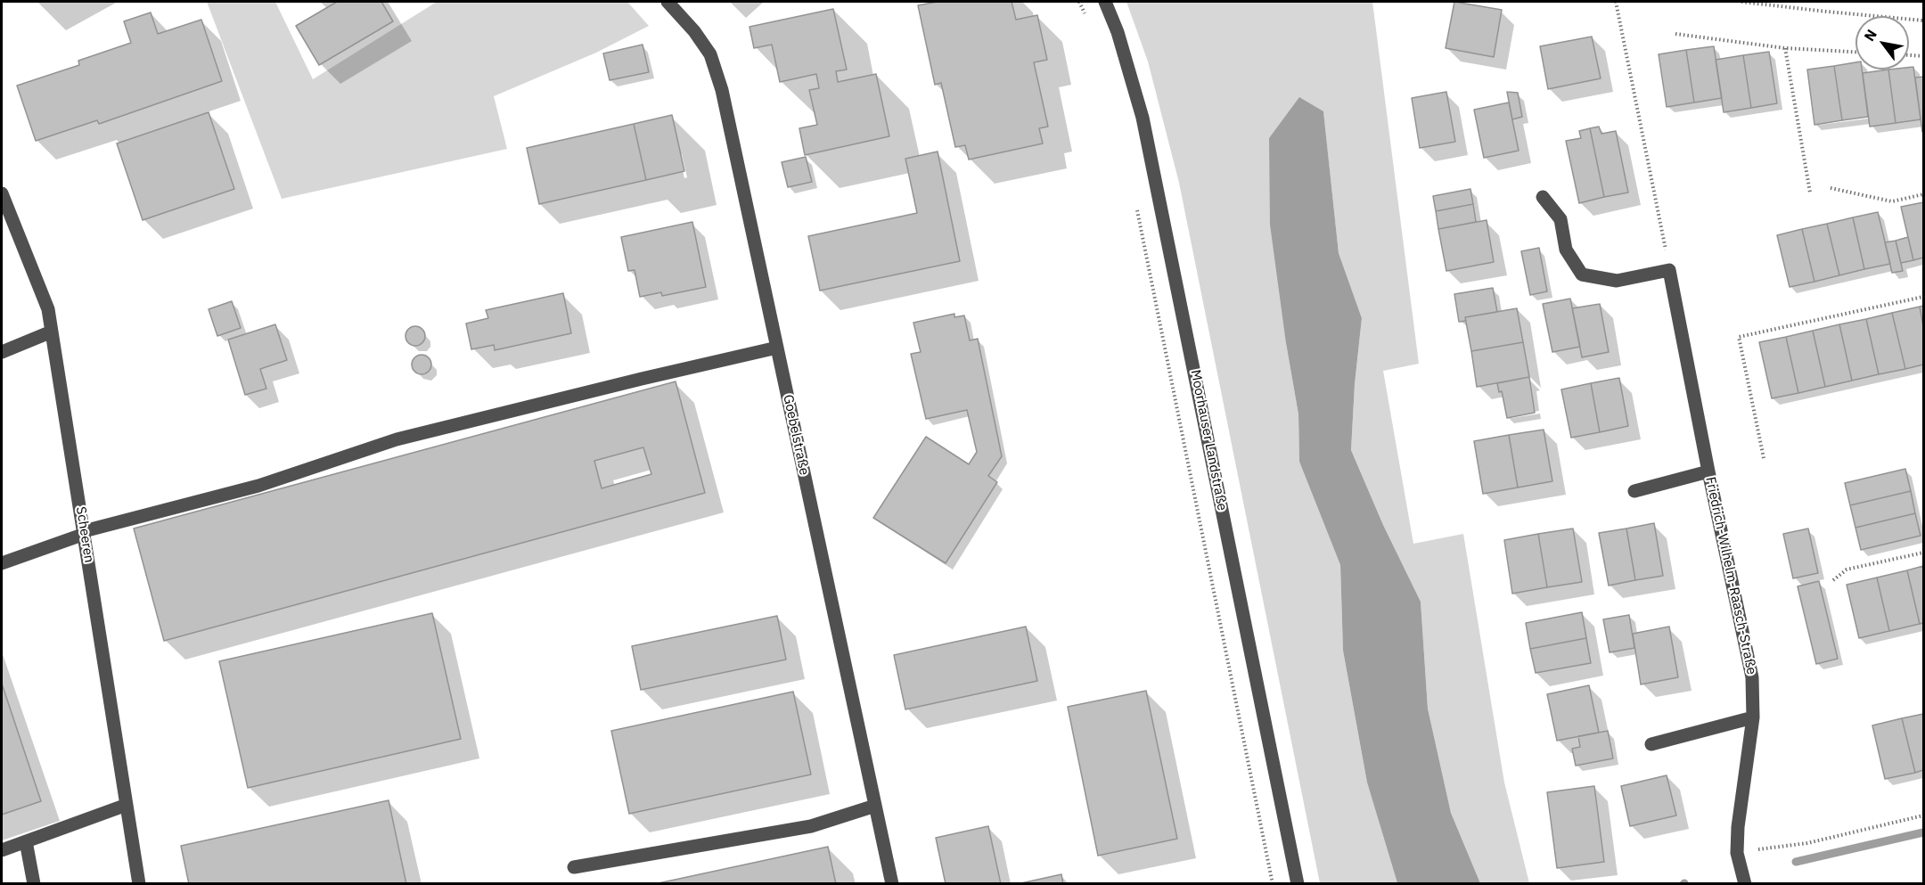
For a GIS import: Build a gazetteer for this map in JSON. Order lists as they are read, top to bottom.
{
  "streets": {
    "street": [
      "Goebelstraße",
      "Moorhauser Landstraße",
      "Scheeren",
      "Friedrich-Wilhelm-Raasch-Straße"
    ]
  },
  "north": "top left"
}
